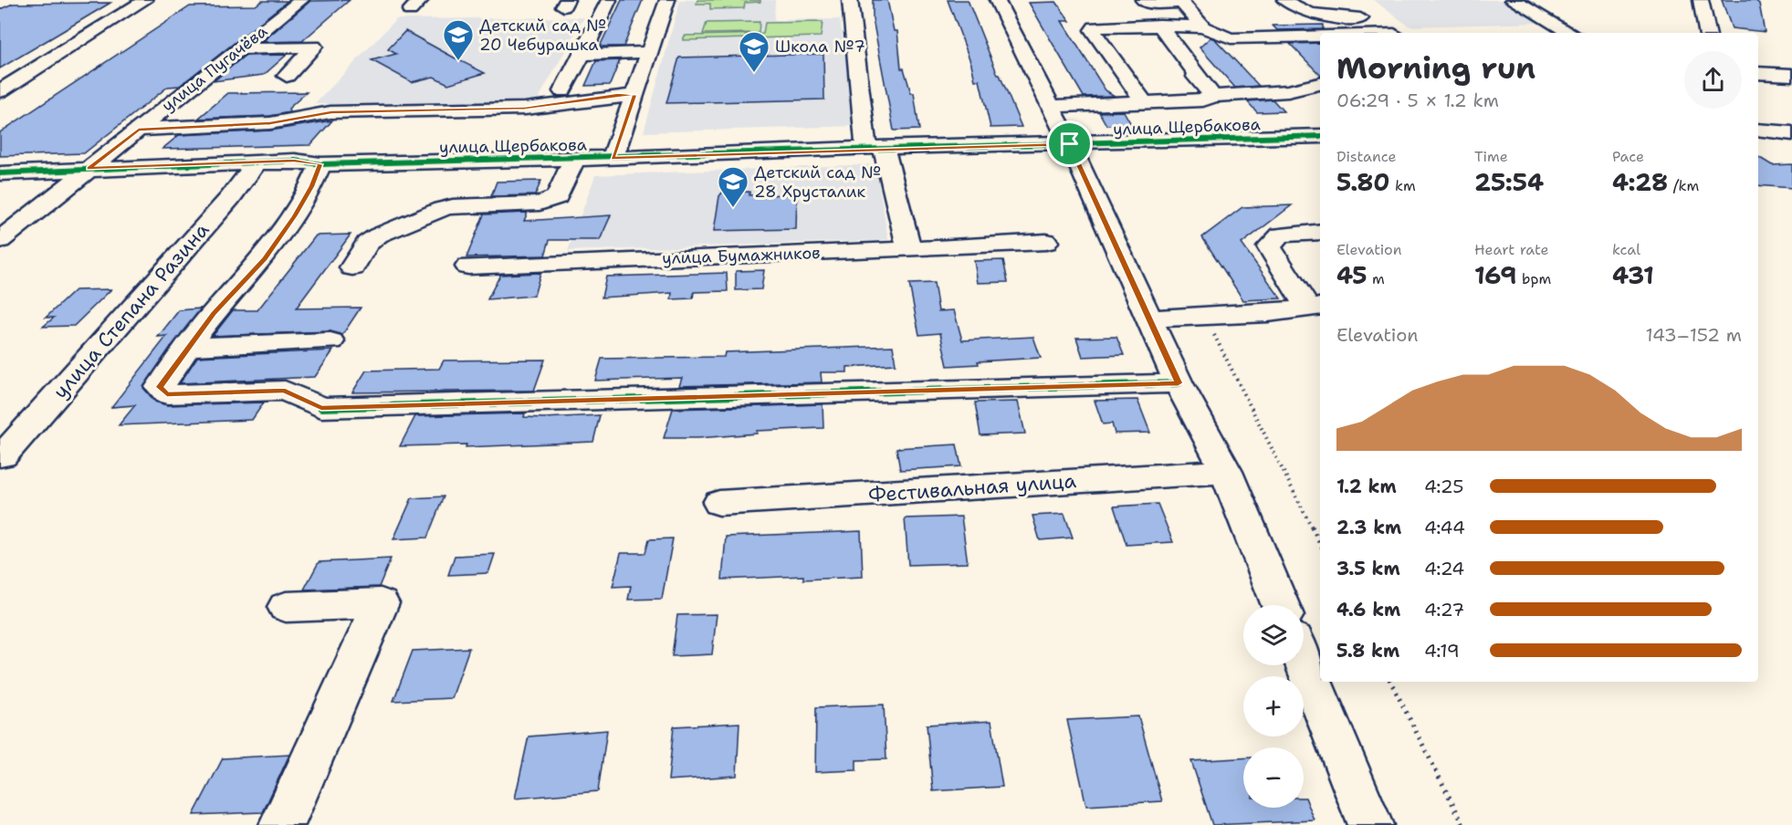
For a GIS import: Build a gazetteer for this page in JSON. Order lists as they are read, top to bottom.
{
  "streets": {
    "street": [
      "улица Пугачёва",
      "улица Щербакова",
      "улица Бумажников",
      "улица Степана Разина",
      "Фестивальная улица"
    ]
  },
  "crossings": [
    ["улица Пугачёва", "улица Щербакова"],
    ["улица Щербакова", "улица Степана Разина"]
  ],
  "places": {
    "school or university": ["Детский сад № 20 Чебурашка", "Школа №7", "Детский сад № 28 Хрусталик"]
  },
  "page": {
    "heading": ["Morning run", "06:29 · 5 × 1.2 km"],
    "stats": [
      ["Distance", "5.80 km"],
      ["Time", "25:54"],
      ["Pace", "4:28 /km"],
      ["Elevation", "45 m"],
      ["Heart rate", "169 bpm"],
      ["kcal", "431"]
    ],
    "chart": ["Elevation", "143–152 m"],
    "list": [
      {
        "name": "1.2 km",
        "note": "4:25"
      },
      {
        "name": "2.3 km",
        "note": "4:44"
      },
      {
        "name": "3.5 km",
        "note": "4:24"
      },
      {
        "name": "4.6 km",
        "note": "4:27"
      },
      {
        "name": "5.8 km",
        "note": "4:19"
      }
    ],
    "map_buttons": ["+", "−"]
  }
}
